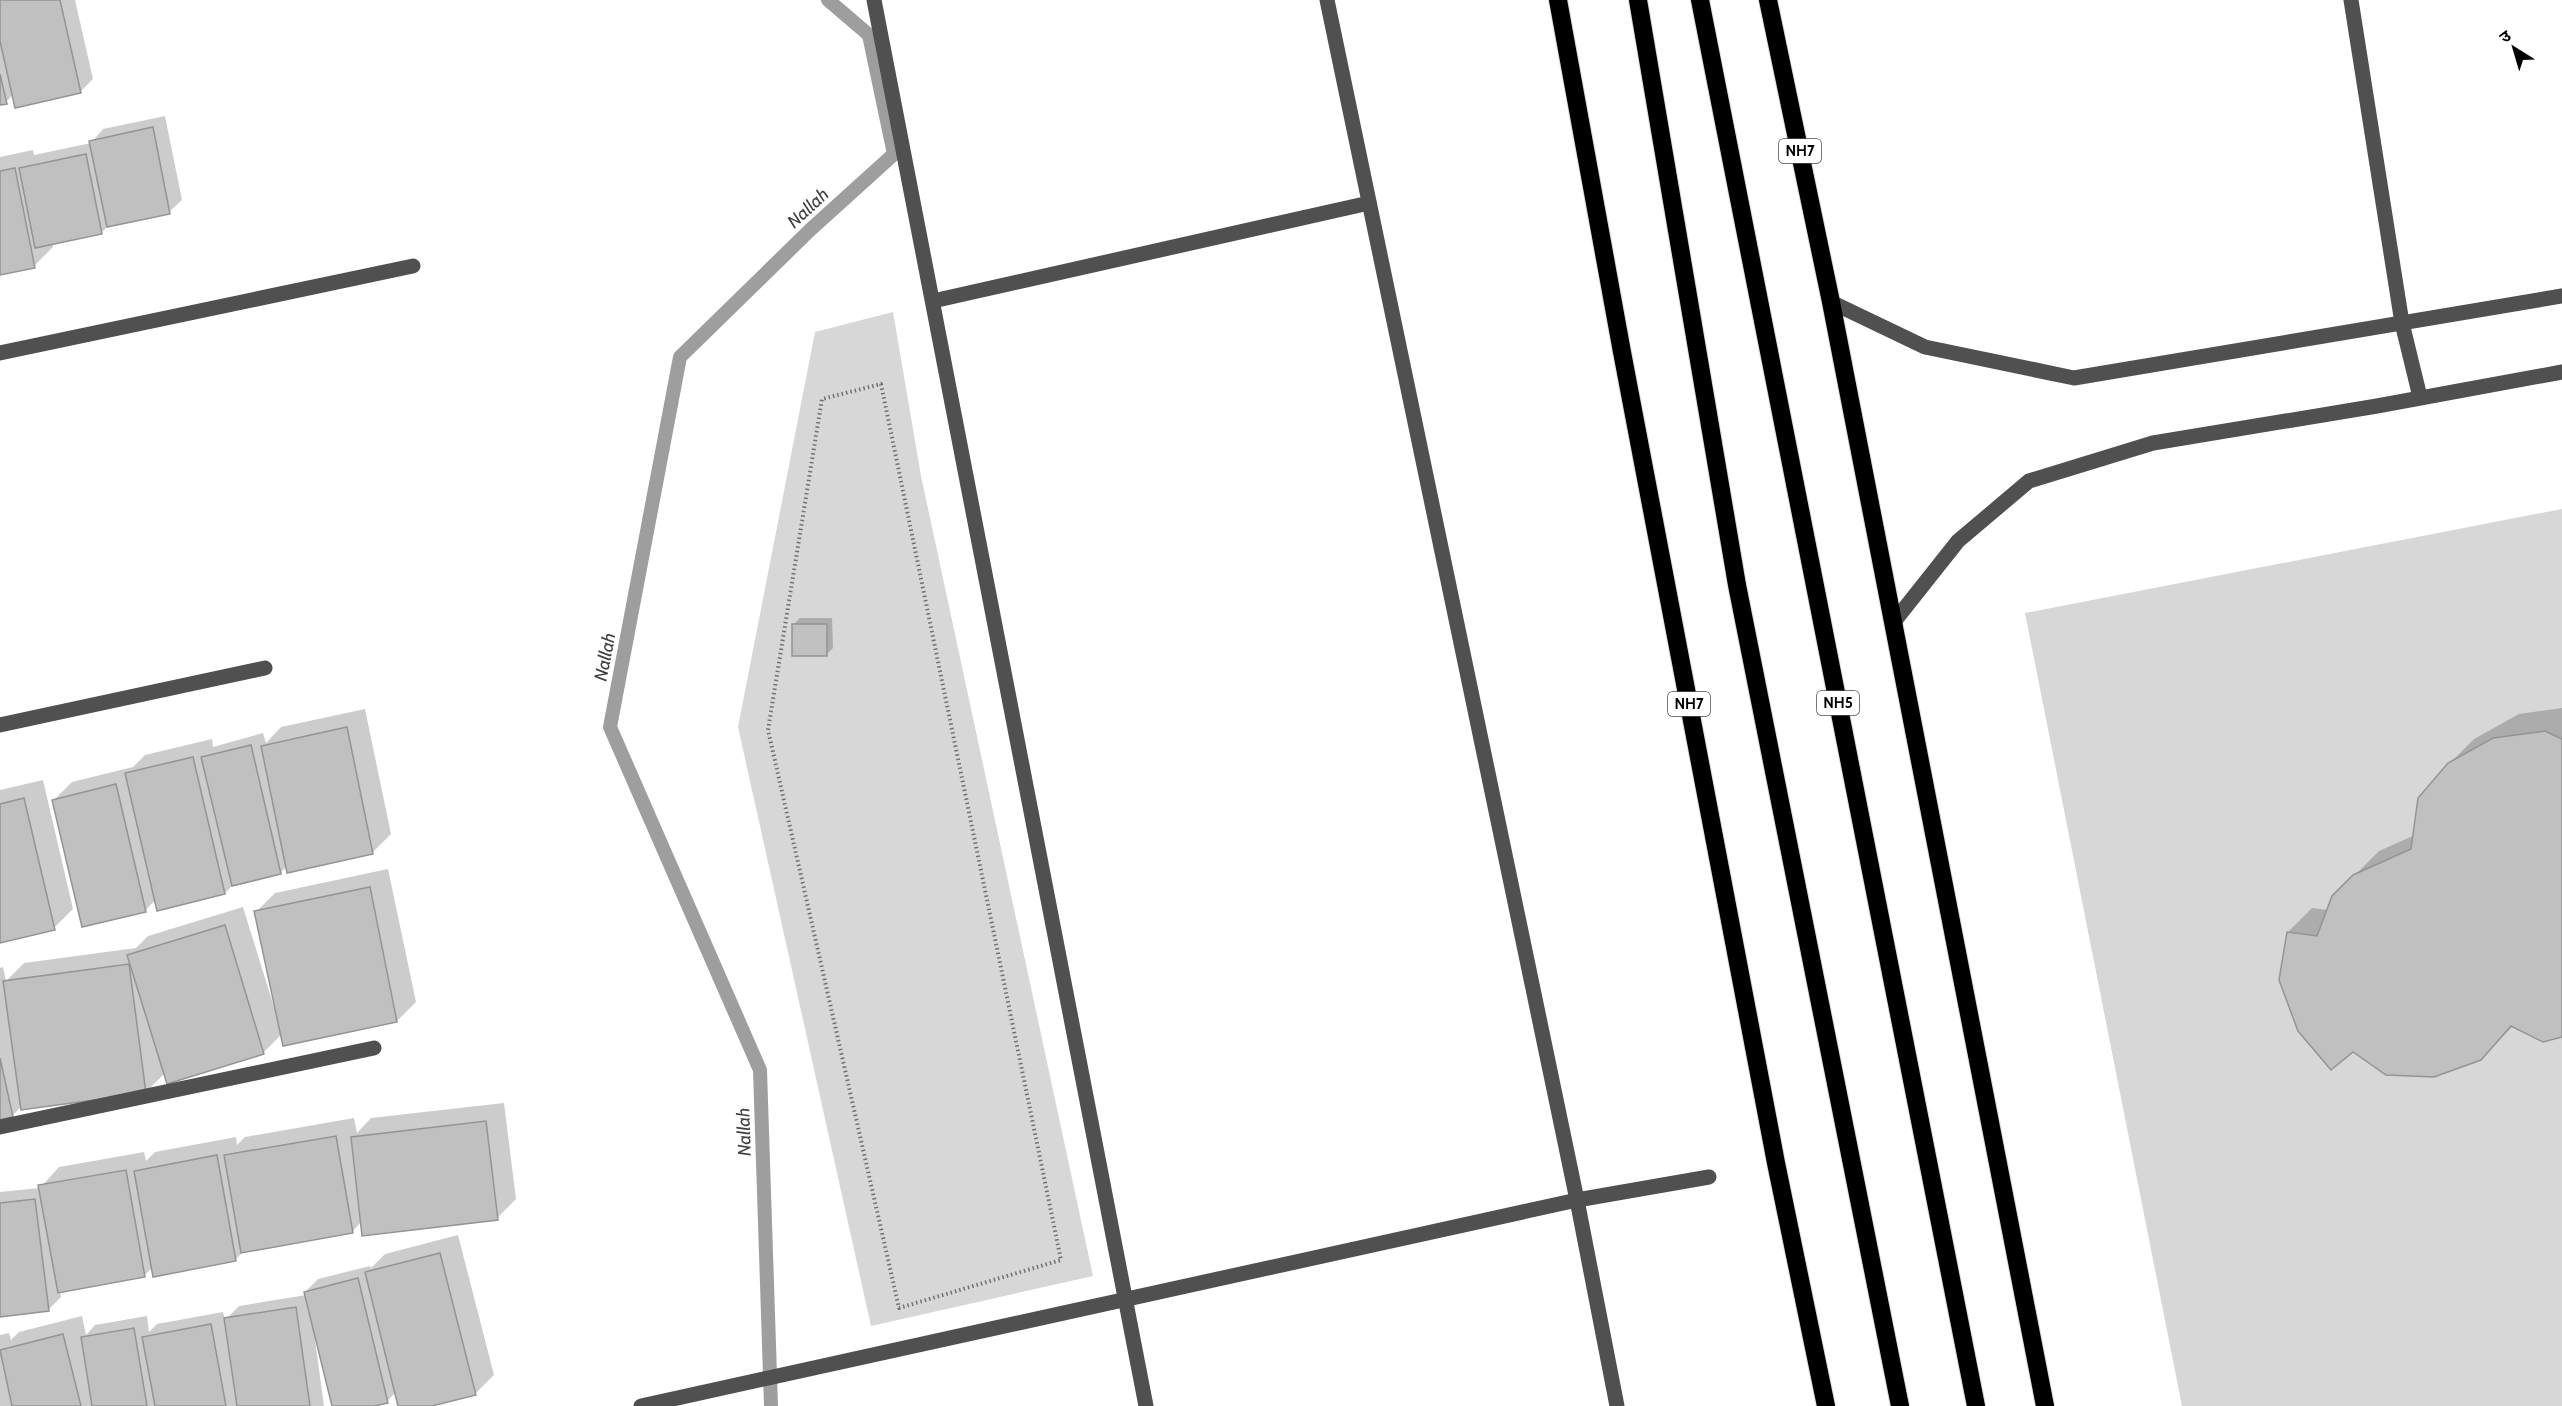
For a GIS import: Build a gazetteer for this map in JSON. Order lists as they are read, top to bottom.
{
  "streets": {
    "highway": ["NH7", "NH5"]
  },
  "water": ["Nallah"],
  "north": "top left"
}
